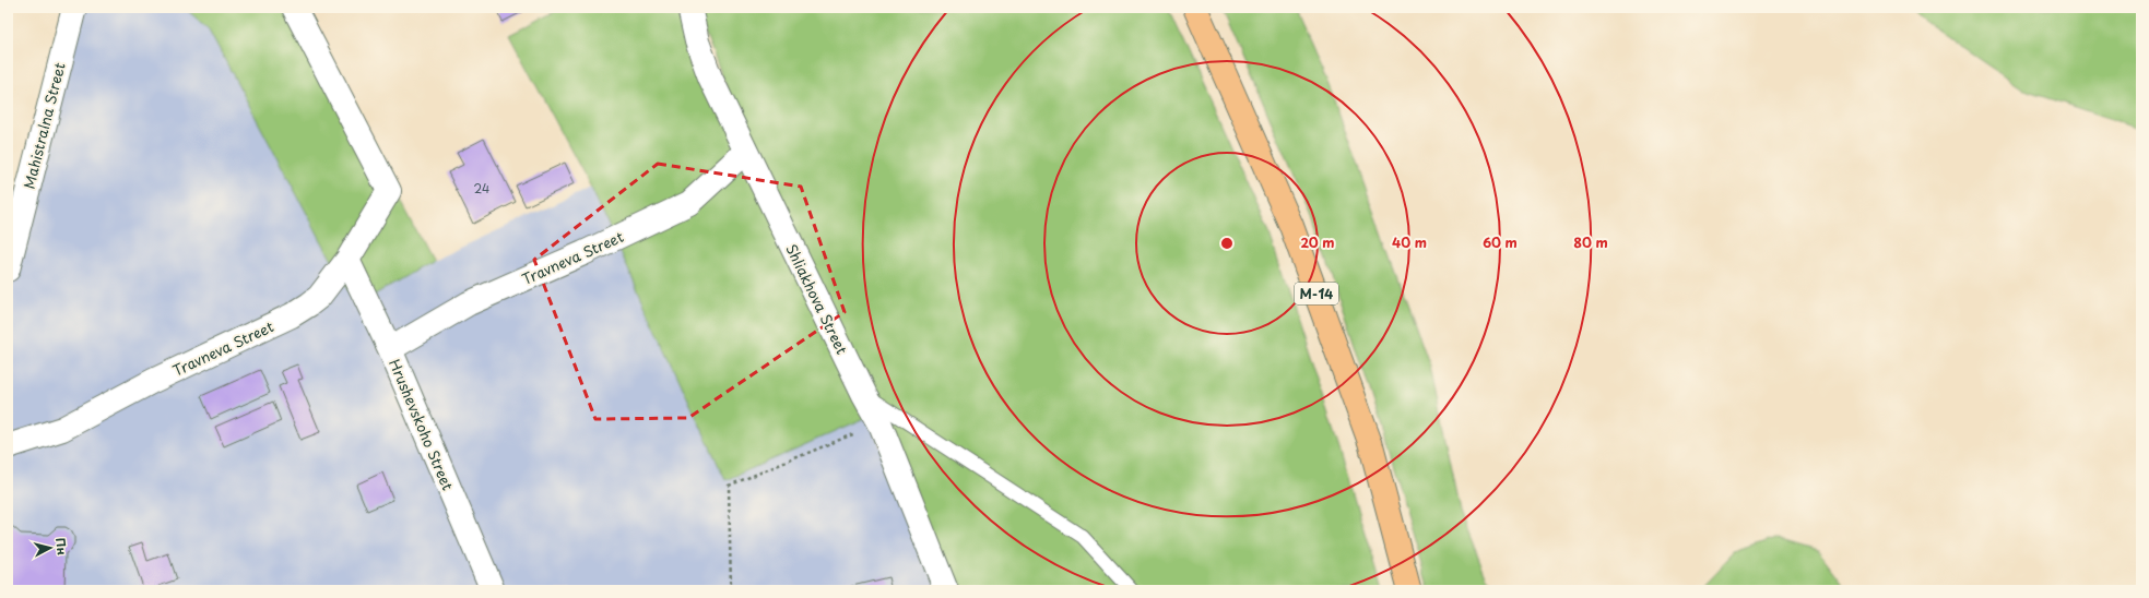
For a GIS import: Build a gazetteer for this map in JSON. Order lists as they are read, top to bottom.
{
  "streets": {
    "highway": ["М-14"],
    "street": [
      "Mahistralna Street",
      "Travneva Street",
      "Shliakhova Street",
      "Hrushevskoho Street"
    ]
  },
  "crossings": [
    ["Travneva Street", "Shliakhova Street"],
    ["Travneva Street", "Hrushevskoho Street"]
  ],
  "house_numbers": ["24"],
  "north": "right",
  "rings": [
    "20 m",
    "40 m",
    "60 m",
    "80 m"
  ]
}
